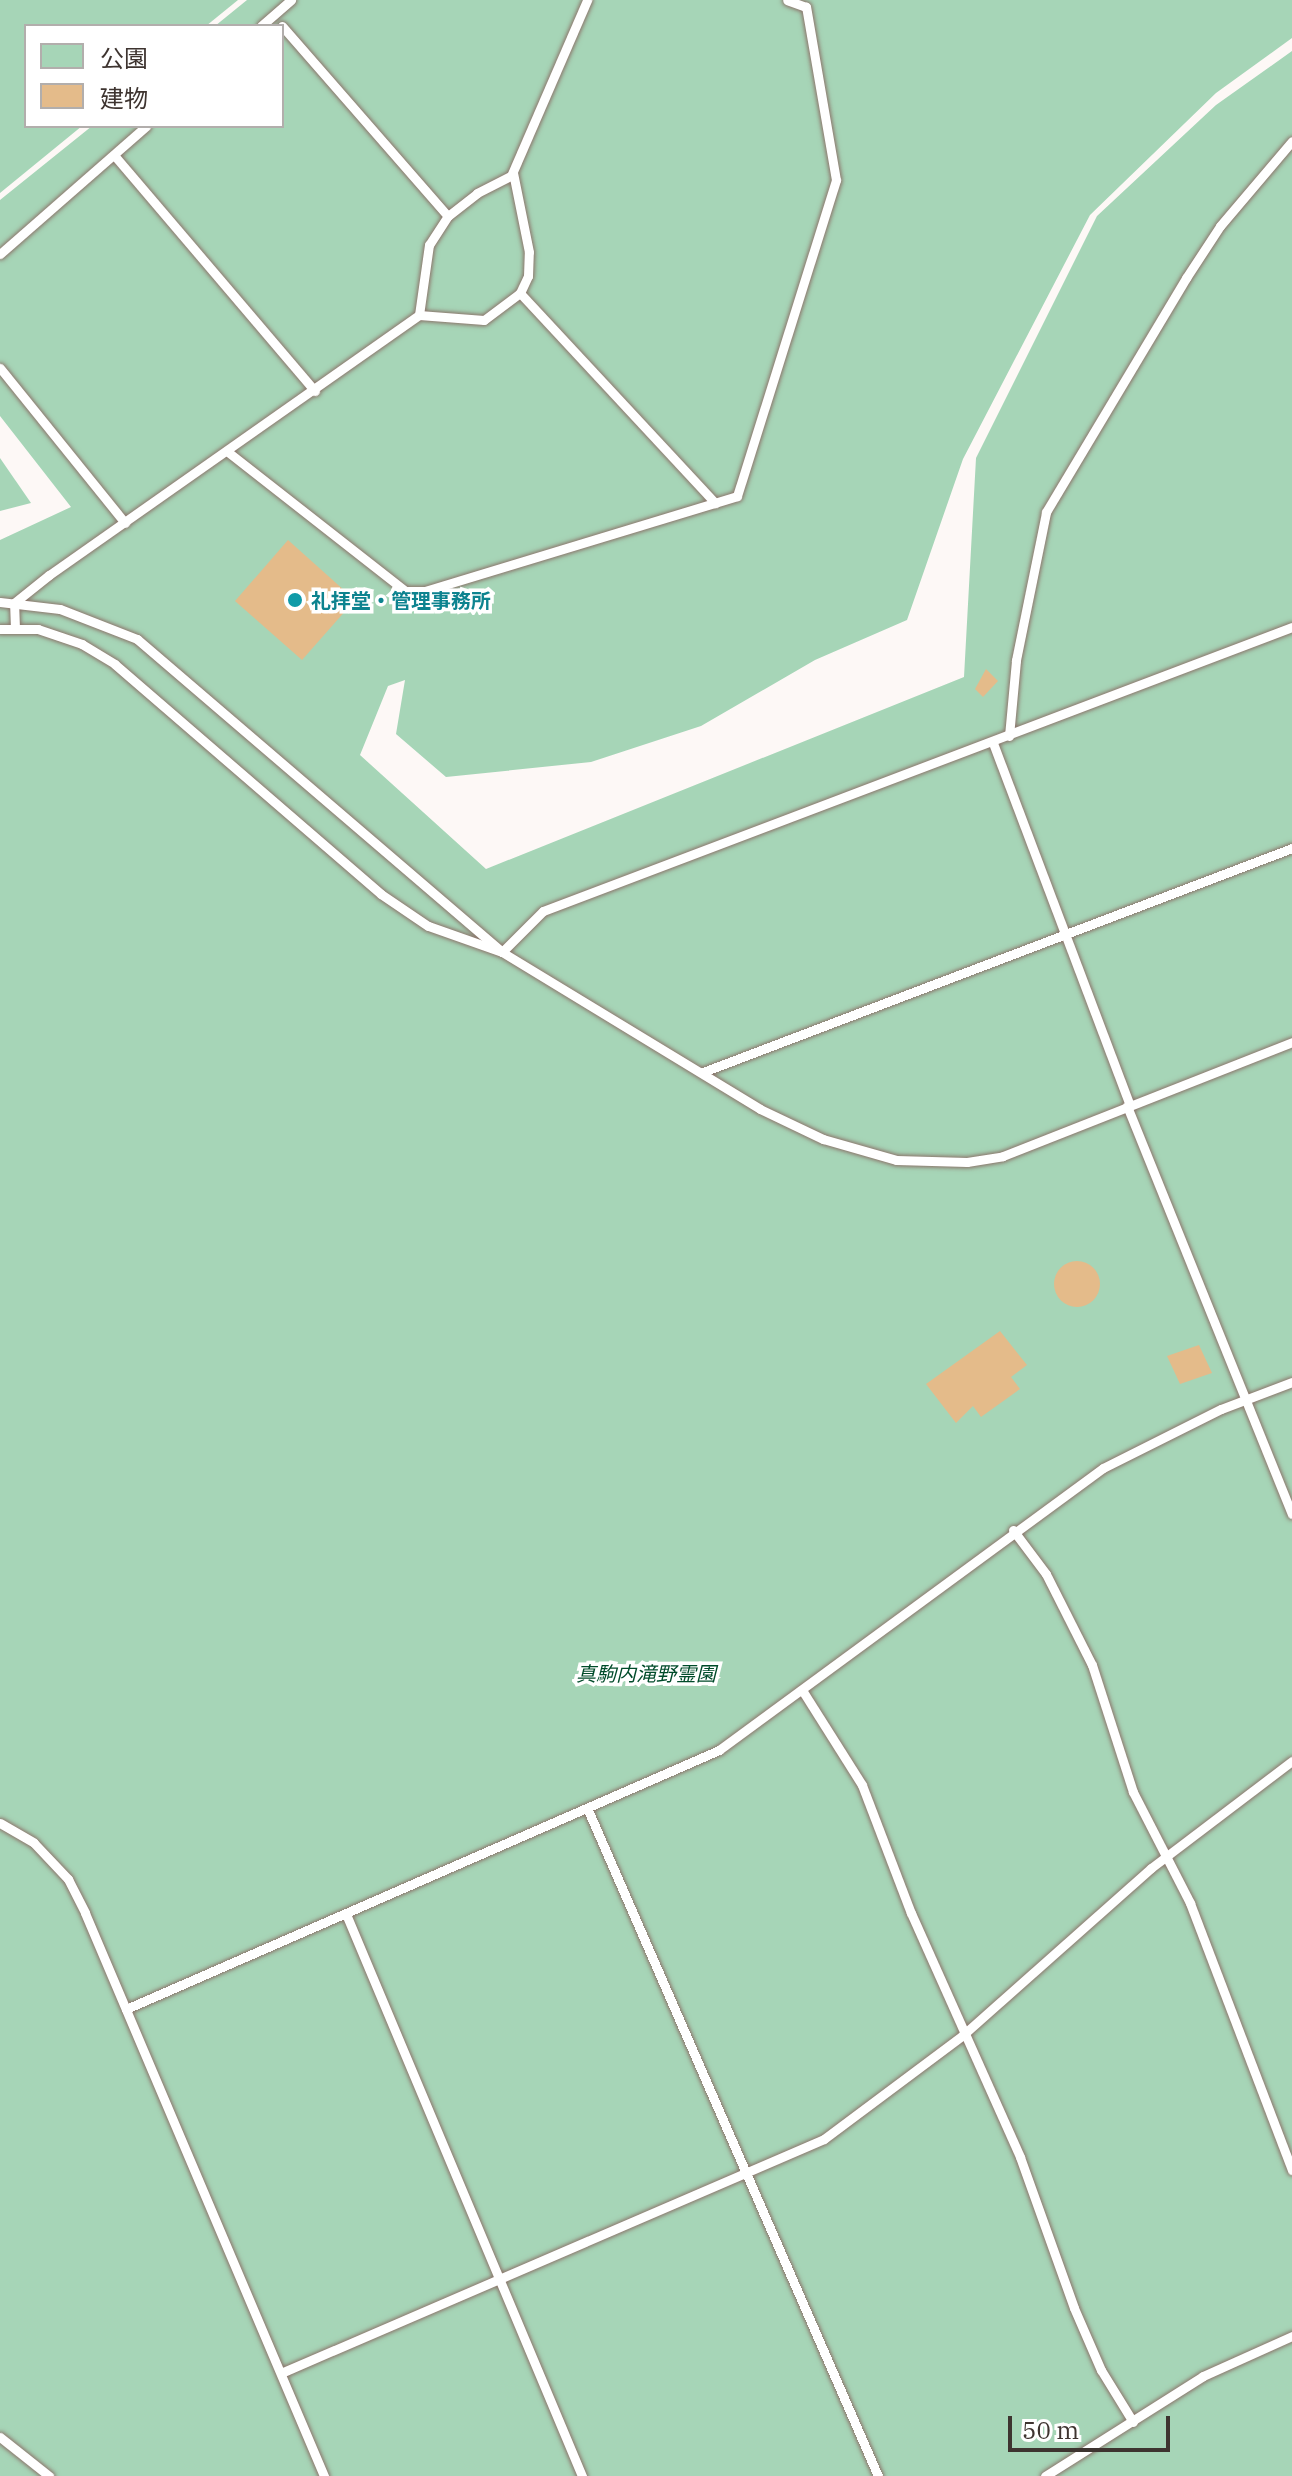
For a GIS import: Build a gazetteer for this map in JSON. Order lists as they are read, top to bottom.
{
  "parks": ["真駒内滝野霊園"],
  "places": ["礼拝堂・管理事務所"],
  "legend": ["公園", "建物"],
  "scale_bar": "50 m"
}
